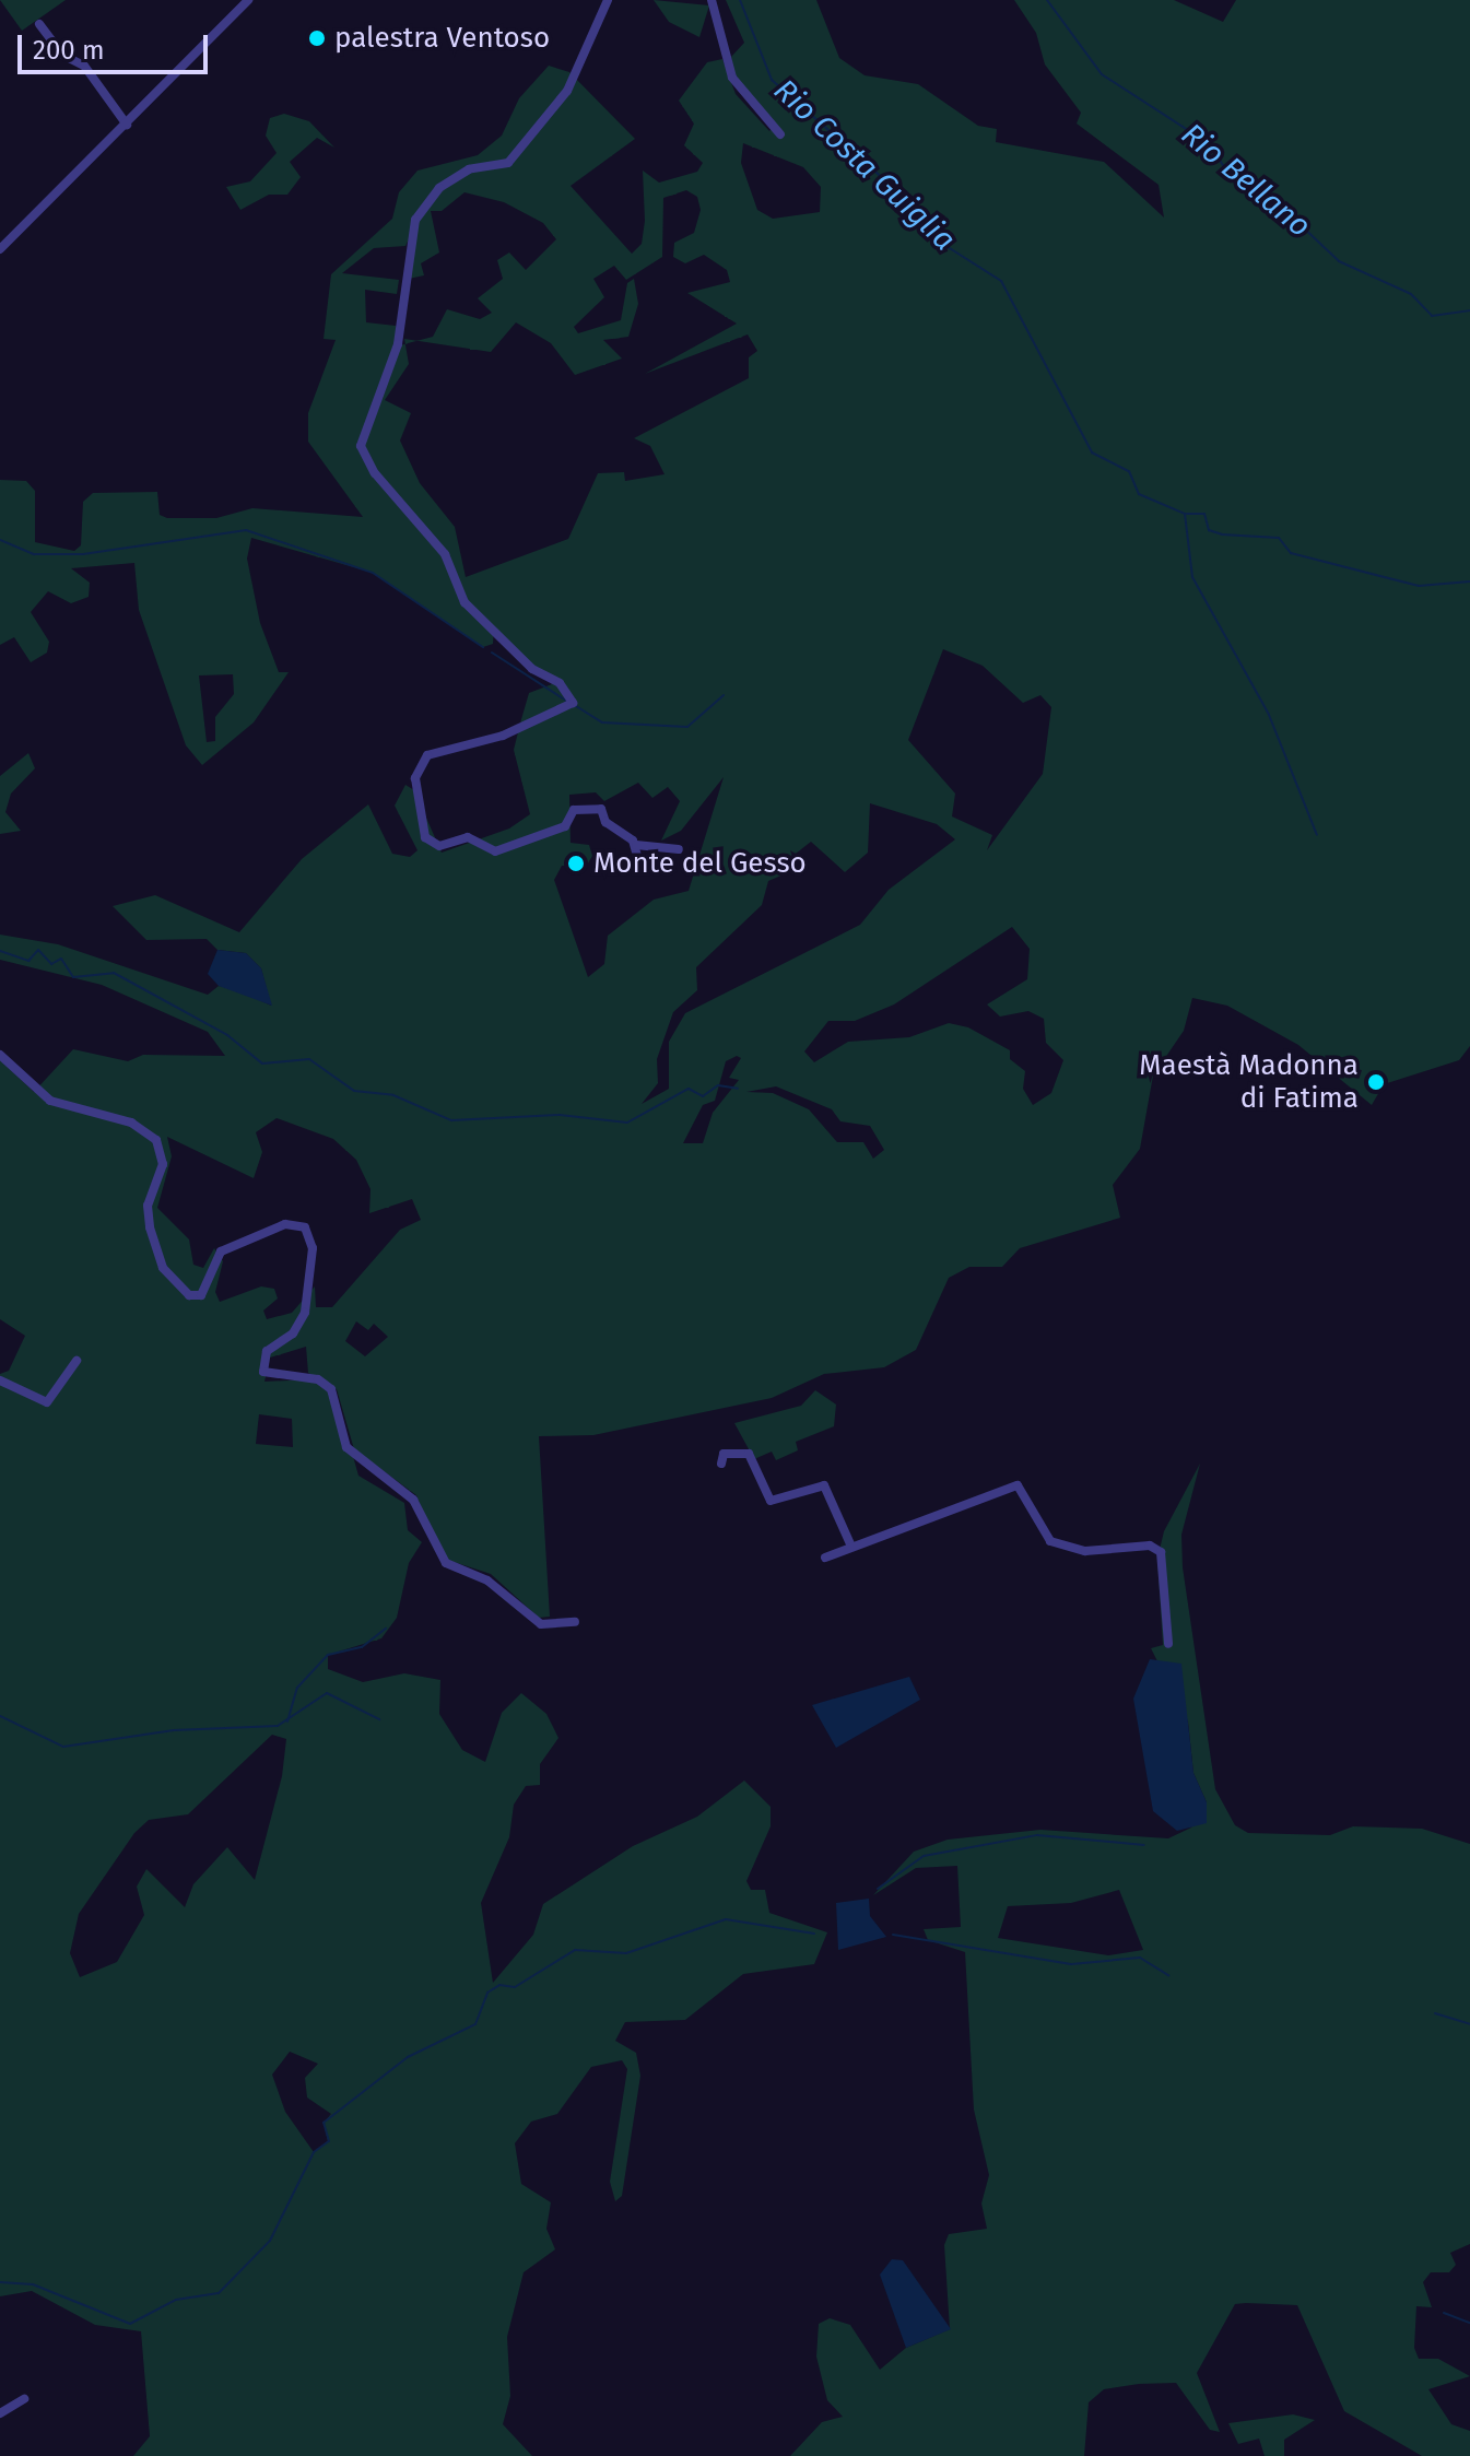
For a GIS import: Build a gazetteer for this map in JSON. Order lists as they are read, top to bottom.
{
  "water": ["Rio Costa Guiglia", "Rio Bellano"],
  "places": ["palestra Ventoso", "Monte del Gesso", "Maestà Madonna di Fatima"],
  "scale_bar": "200 m"
}
